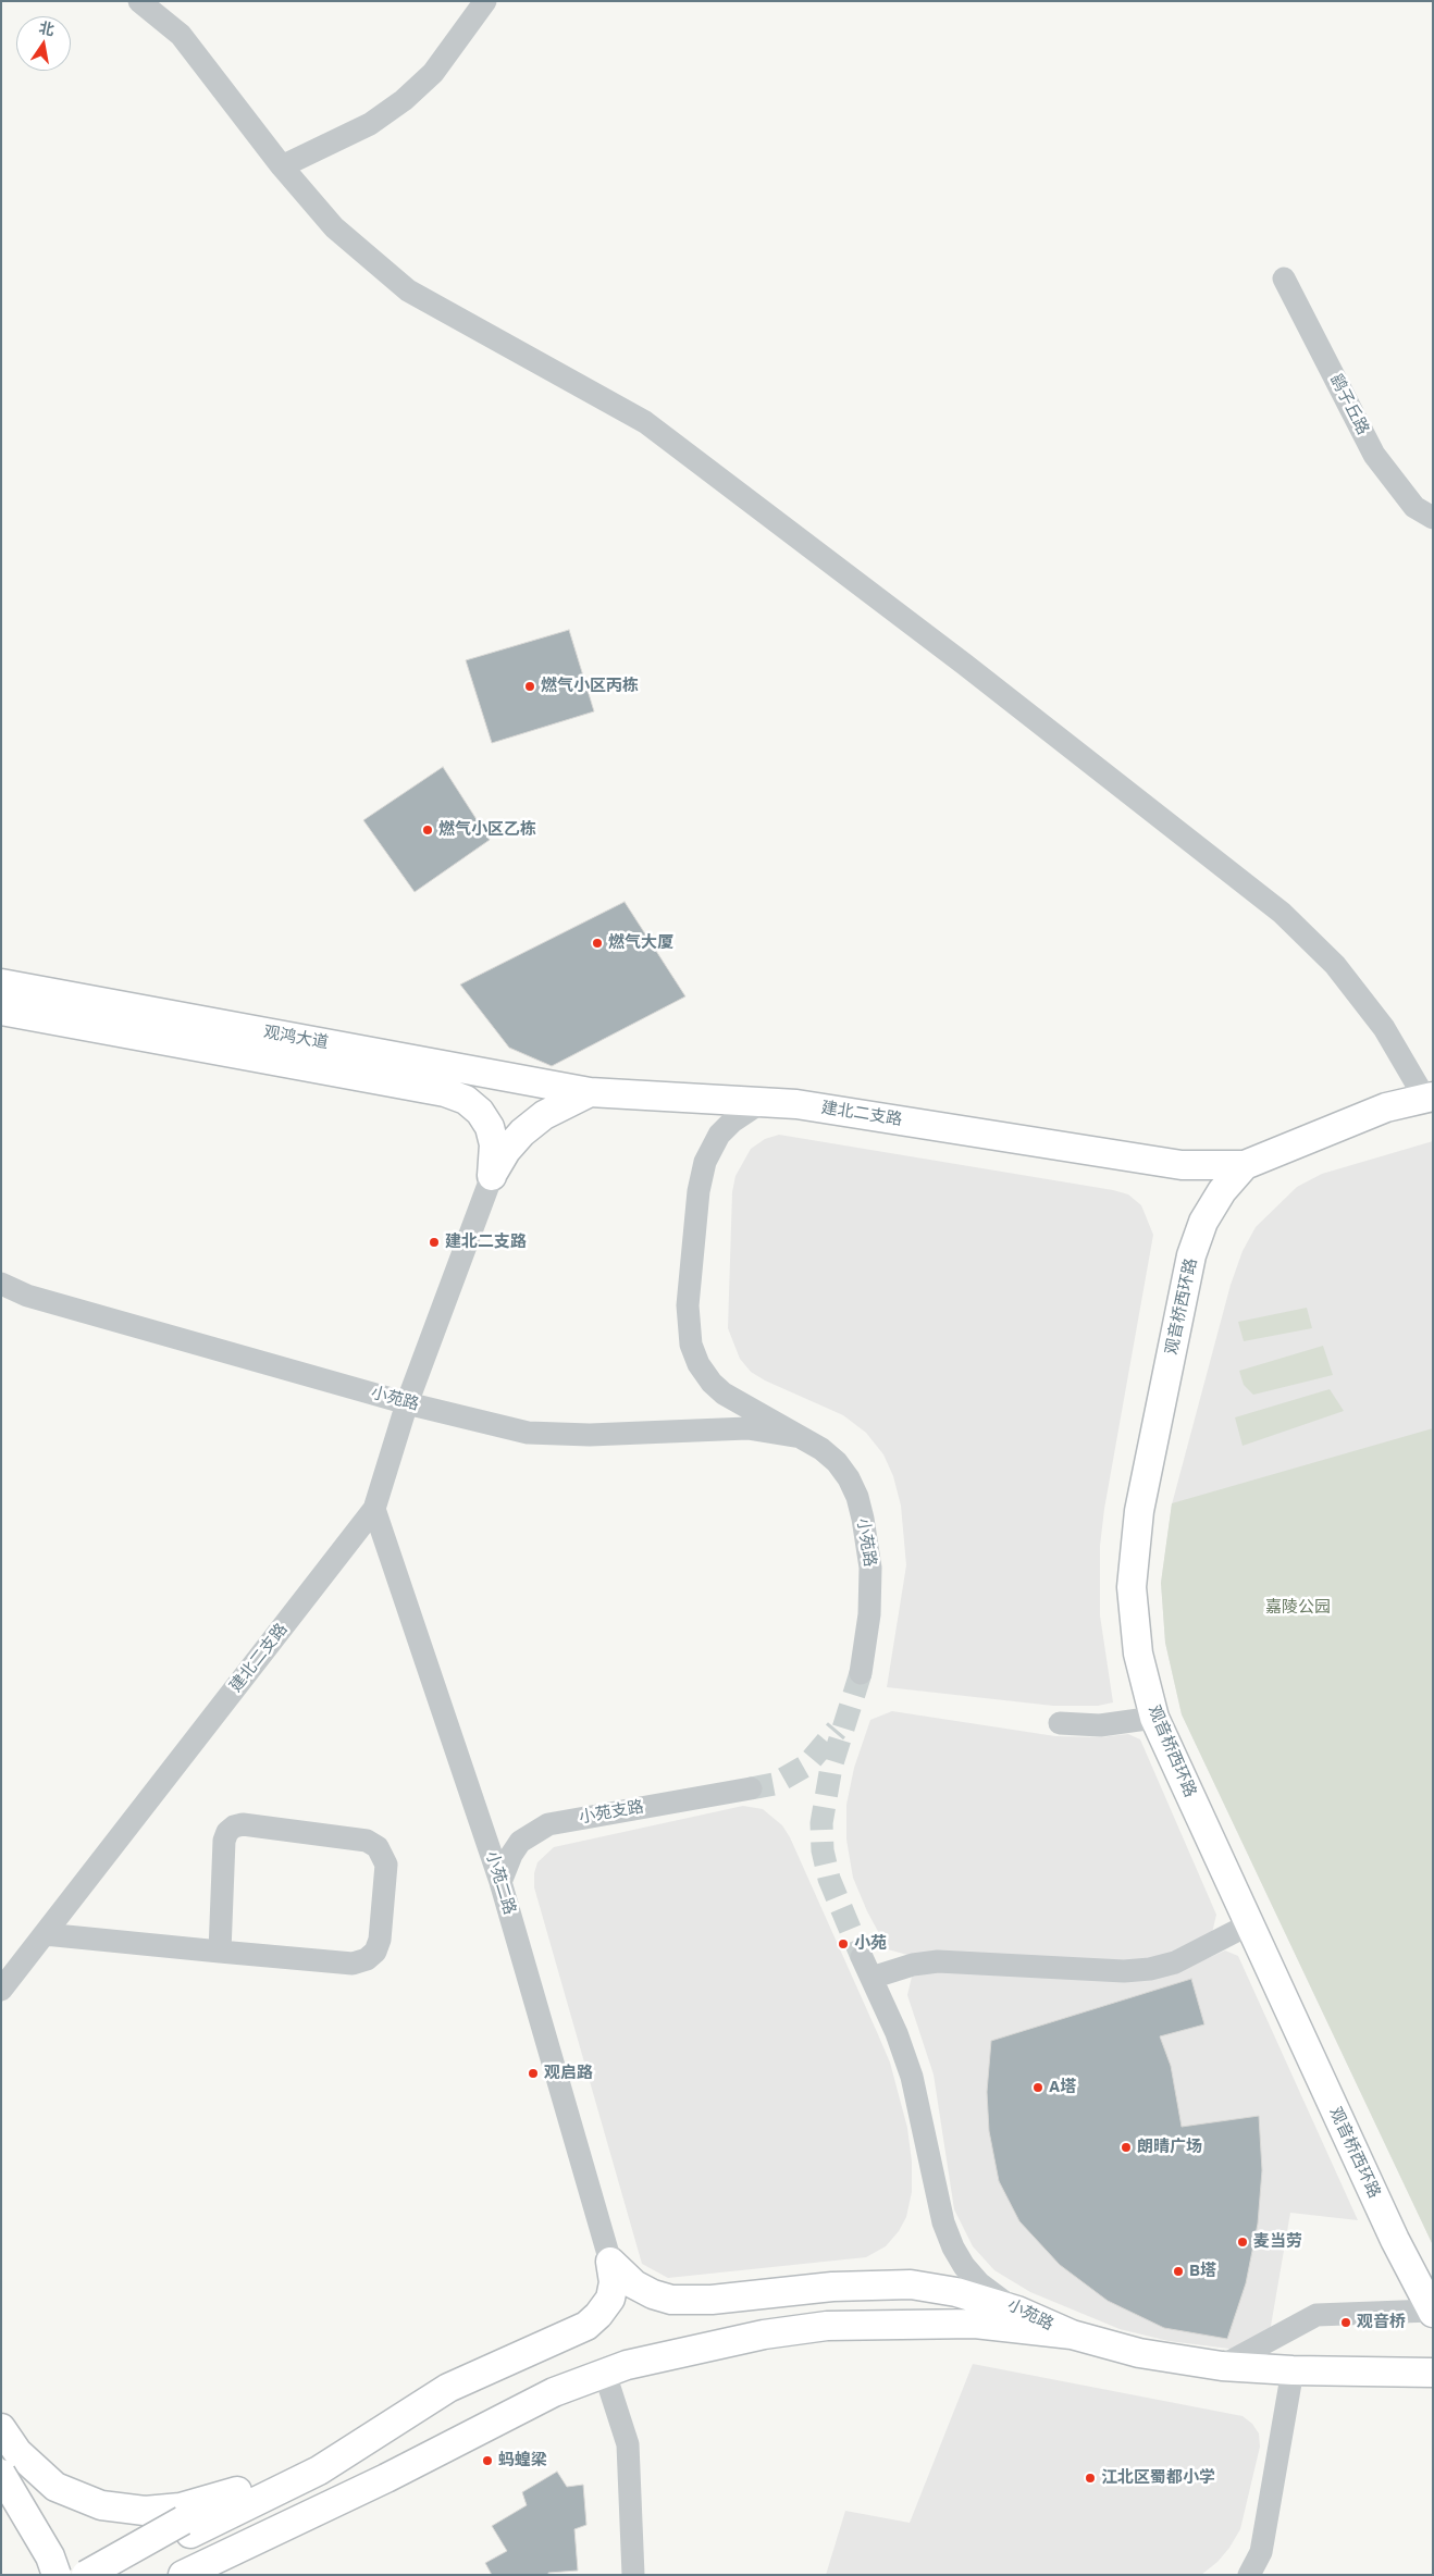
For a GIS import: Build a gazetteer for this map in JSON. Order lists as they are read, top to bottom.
{
  "streets": {
    "main road": [
      "观鸿大道",
      "建北二支路",
      "观音桥西环路",
      "小苑路"
    ],
    "street": ["鹞子丘路", "小苑支路", "小苑二路"]
  },
  "crossings": [
    ["观鸿大道", "建北二支路"],
    ["建北二支路", "观音桥西环路"],
    ["建北二支路", "小苑路"],
    ["建北二支路", "小苑二路"],
    ["观音桥西环路", "小苑路"],
    ["小苑支路", "小苑二路"]
  ],
  "parks": ["嘉陵公园"],
  "places": [
    "燃气小区丙栋",
    "燃气小区乙栋",
    "燃气大厦",
    "建北二支路",
    "小苑",
    "观启路",
    "A塔",
    "朗晴广场",
    "麦当劳",
    "B塔",
    "观音桥",
    "蚂蝗梁",
    "江北区蜀都小学"
  ],
  "north": "top"
}
